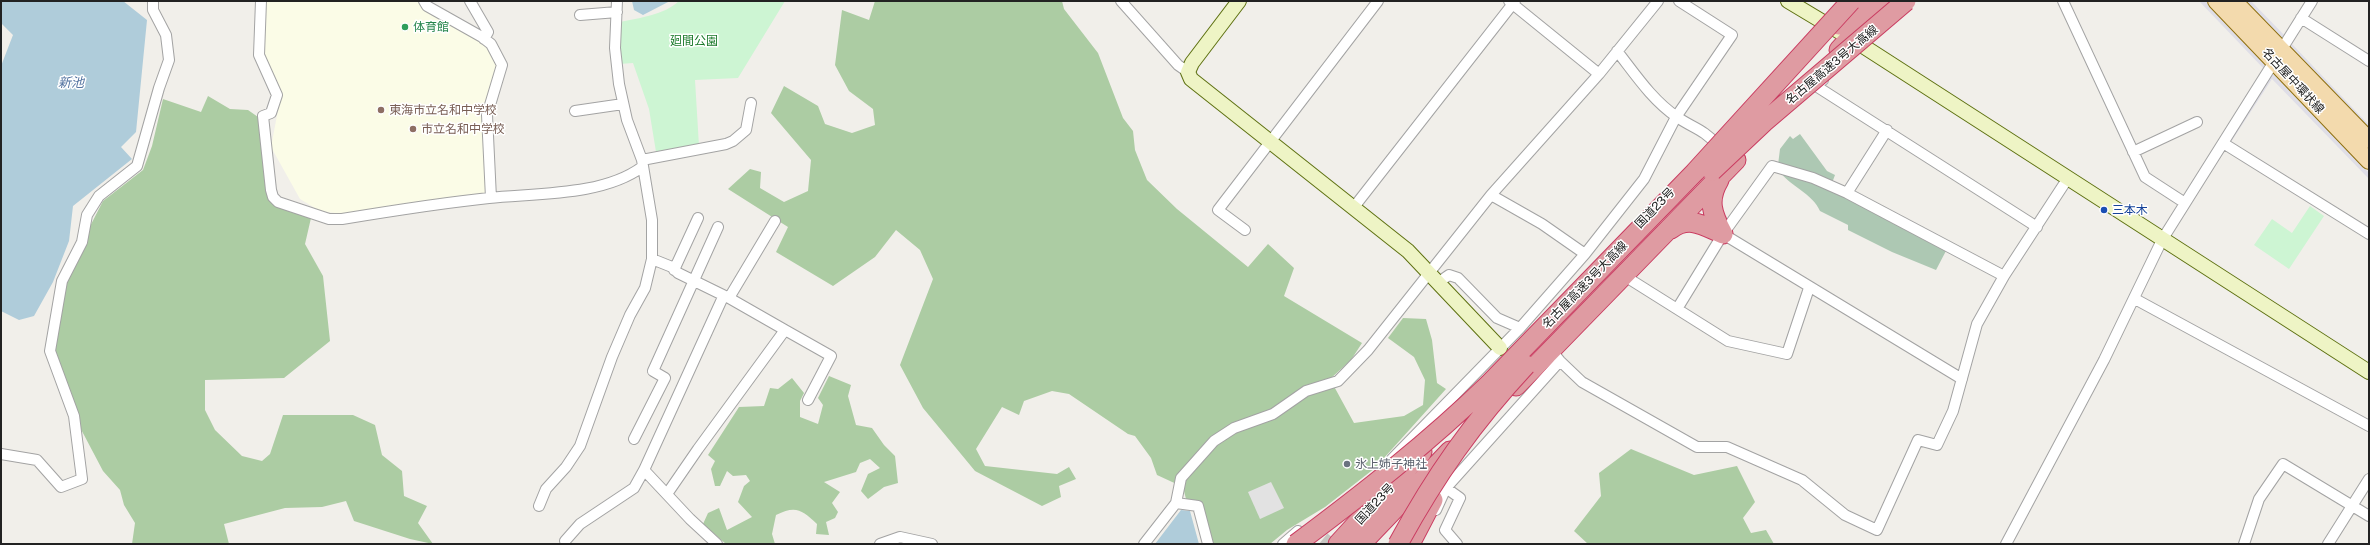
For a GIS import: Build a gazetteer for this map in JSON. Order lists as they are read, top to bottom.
{
  "streets": {
    "highway": ["名古屋高速3号大高線", "国道23号"],
    "main road": ["名古屋中環状線"]
  },
  "crossings": [
    ["名古屋高速3号大高線", "国道23号"]
  ],
  "water": ["新池"],
  "parks": ["廻間公園"],
  "places": [
    "体育館",
    "東海市立名和中学校",
    "市立名和中学校",
    "三本木",
    "氷上姉子神社"
  ]
}
